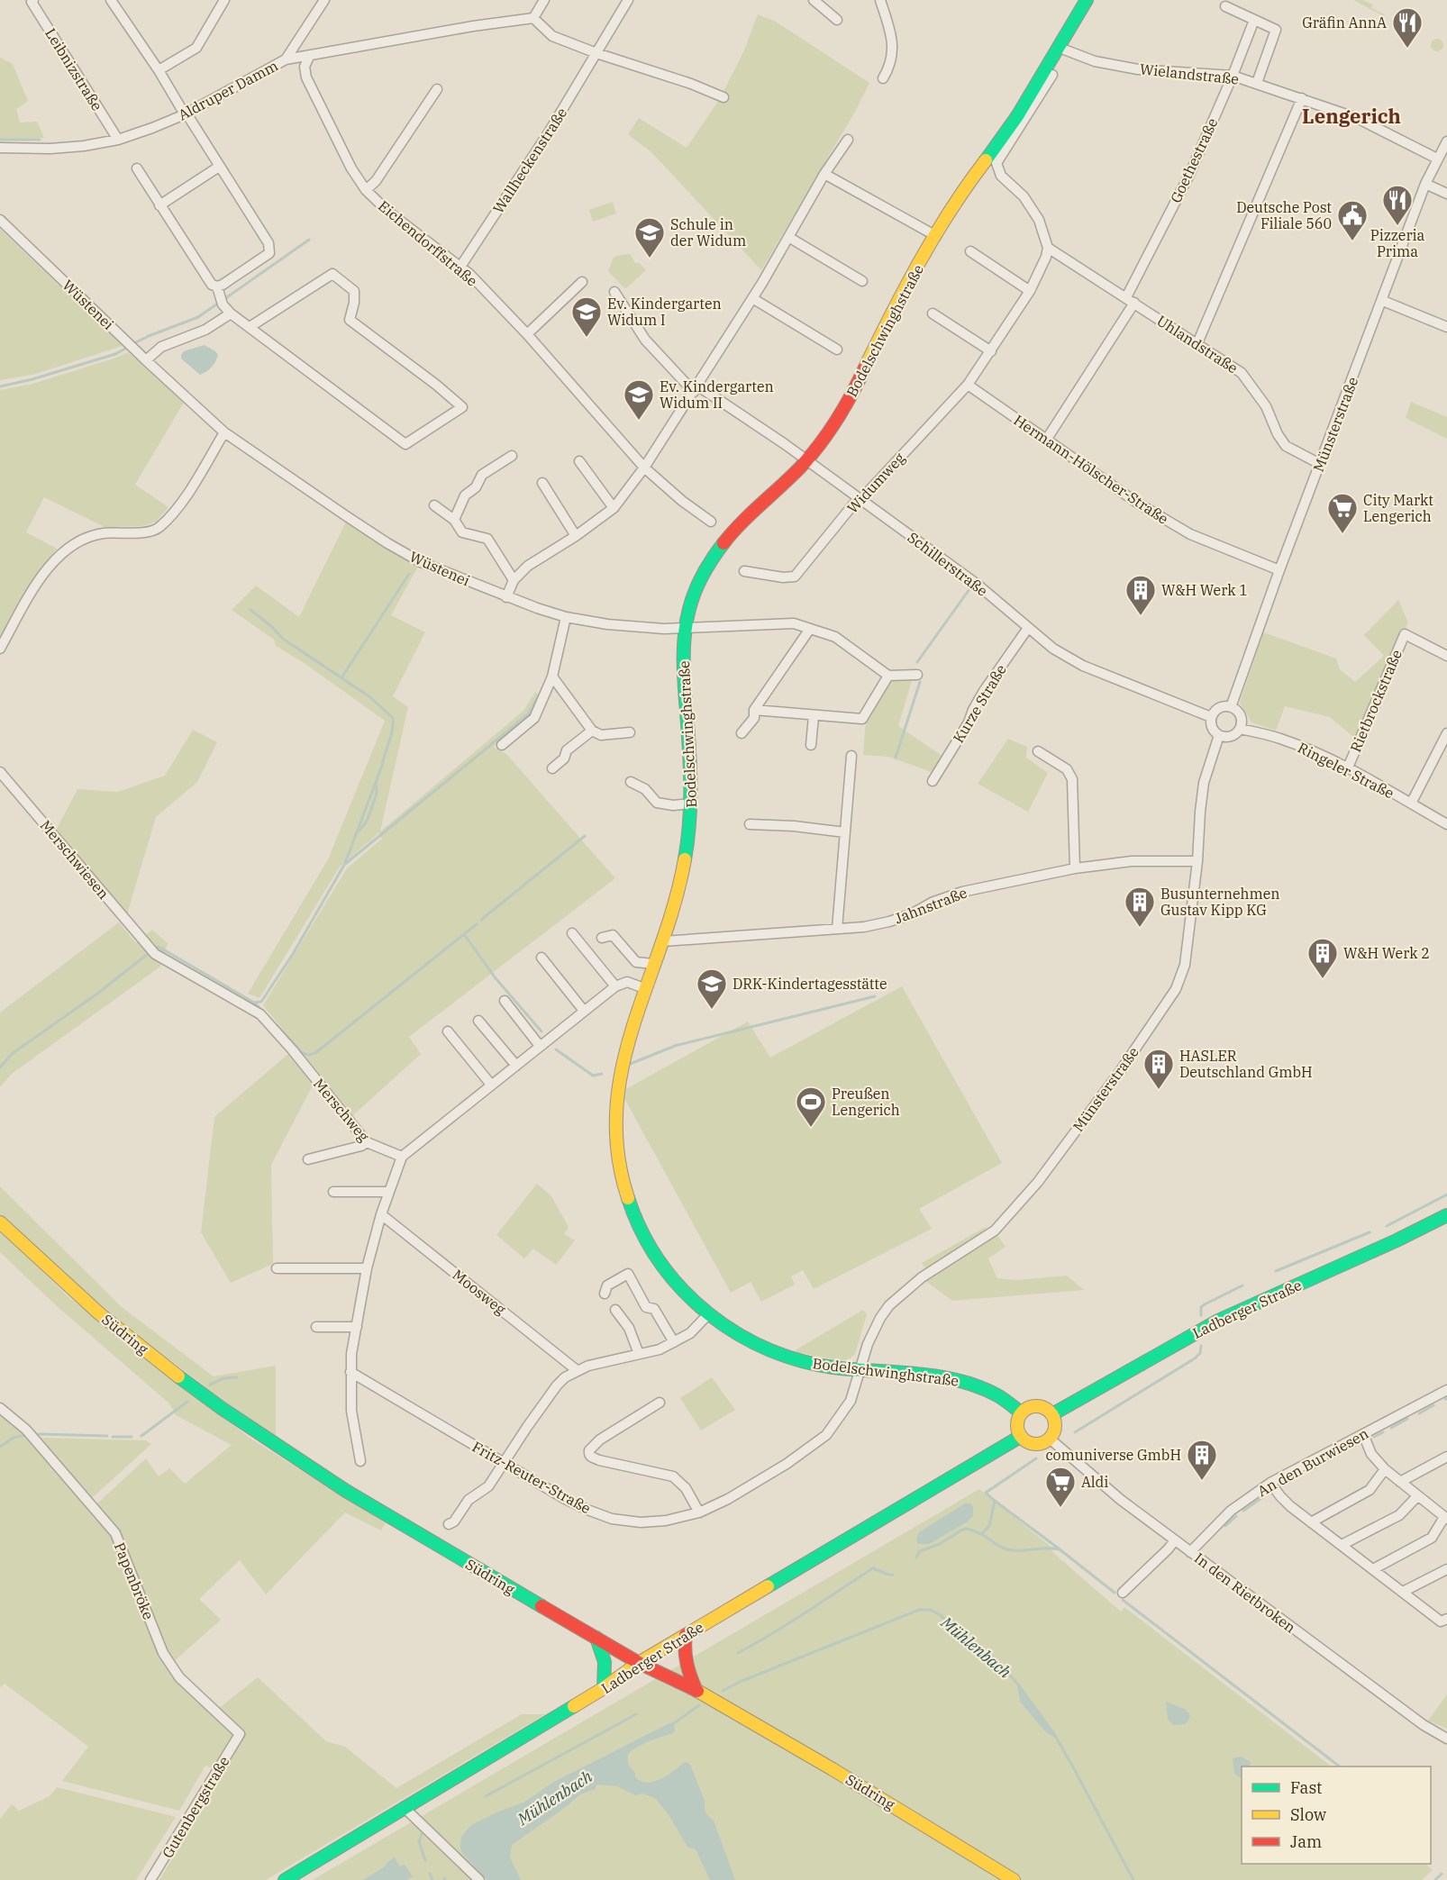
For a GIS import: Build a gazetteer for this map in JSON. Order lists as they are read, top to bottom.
{
  "streets": {
    "main road": ["Bodelschwinghstraße", "Ladberger Straße", "Südring"],
    "street": [
      "Leibnizstraße",
      "Wielandstraße",
      "Aldruper Damm",
      "Wallheckenstraße",
      "Goethestraße",
      "Eichendorffstraße",
      "Wüstenei",
      "Uhlandstraße",
      "Münsterstraße",
      "Hermann-Hölscher-Straße",
      "Widumweg",
      "Schillerstraße",
      "Rietbrockstraße",
      "Kurze Straße",
      "Ringeler Straße",
      "Merschwiesen",
      "Jahnstraße",
      "Merschweg",
      "Moosweg",
      "An den Burwiesen",
      "Fritz-Reuter-Straße",
      "Papenbröke",
      "In den Rietbroken",
      "Gutenbergstraße"
    ]
  },
  "crossings": [
    ["Leibnizstraße", "Aldruper Damm"],
    ["Wielandstraße", "Goethestraße"],
    ["Wielandstraße", "Bodelschwinghstraße"],
    ["Wielandstraße", "Münsterstraße"],
    ["Aldruper Damm", "Eichendorffstraße"],
    ["Wallheckenstraße", "Eichendorffstraße"],
    ["Goethestraße", "Uhlandstraße"],
    ["Goethestraße", "Hermann-Hölscher-Straße"],
    ["Wüstenei", "Bodelschwinghstraße"],
    ["Bodelschwinghstraße", "Münsterstraße"],
    ["Bodelschwinghstraße", "Schillerstraße"],
    ["Bodelschwinghstraße", "Jahnstraße"],
    ["Bodelschwinghstraße", "Ladberger Straße"],
    ["Bodelschwinghstraße", "Fritz-Reuter-Straße"],
    ["Bodelschwinghstraße", "In den Rietbroken"],
    ["Uhlandstraße", "Münsterstraße"],
    ["Uhlandstraße", "Widumweg"],
    ["Münsterstraße", "Hermann-Hölscher-Straße"],
    ["Münsterstraße", "Schillerstraße"],
    ["Münsterstraße", "Ringeler Straße"],
    ["Münsterstraße", "Jahnstraße"],
    ["Münsterstraße", "Fritz-Reuter-Straße"],
    ["Hermann-Hölscher-Straße", "Widumweg"],
    ["Widumweg", "Schillerstraße"],
    ["Schillerstraße", "Kurze Straße"],
    ["Schillerstraße", "Ringeler Straße"],
    ["Rietbrockstraße", "Ringeler Straße"],
    ["Merschwiesen", "Merschweg"],
    ["Ladberger Straße", "Südring"],
    ["Ladberger Straße", "In den Rietbroken"],
    ["An den Burwiesen", "In den Rietbroken"],
    ["Papenbröke", "Gutenbergstraße"]
  ],
  "districts": ["Lengerich"],
  "water": ["Mühlenbach"],
  "places": {
    "restaurant": ["Gräfin AnnA", "Pizzeria Prima"],
    "public building": ["Deutsche Post Filiale 560"],
    "school or university": [
      "Schule in der Widum",
      "Ev. Kindergarten Widum I",
      "Ev. Kindergarten Widum II",
      "DRK-Kindertagesstätte"
    ],
    "supermarket": ["City Markt Lengerich", "Aldi"],
    "building": [
      "W&H Werk 1",
      "Busunternehmen Gustav Kipp KG",
      "W&H Werk 2",
      "HASLER Deutschland GmbH",
      "comuniverse GmbH"
    ],
    "sports": ["Preußen Lengerich"]
  },
  "legend": ["Fast", "Slow", "Jam"]
}
